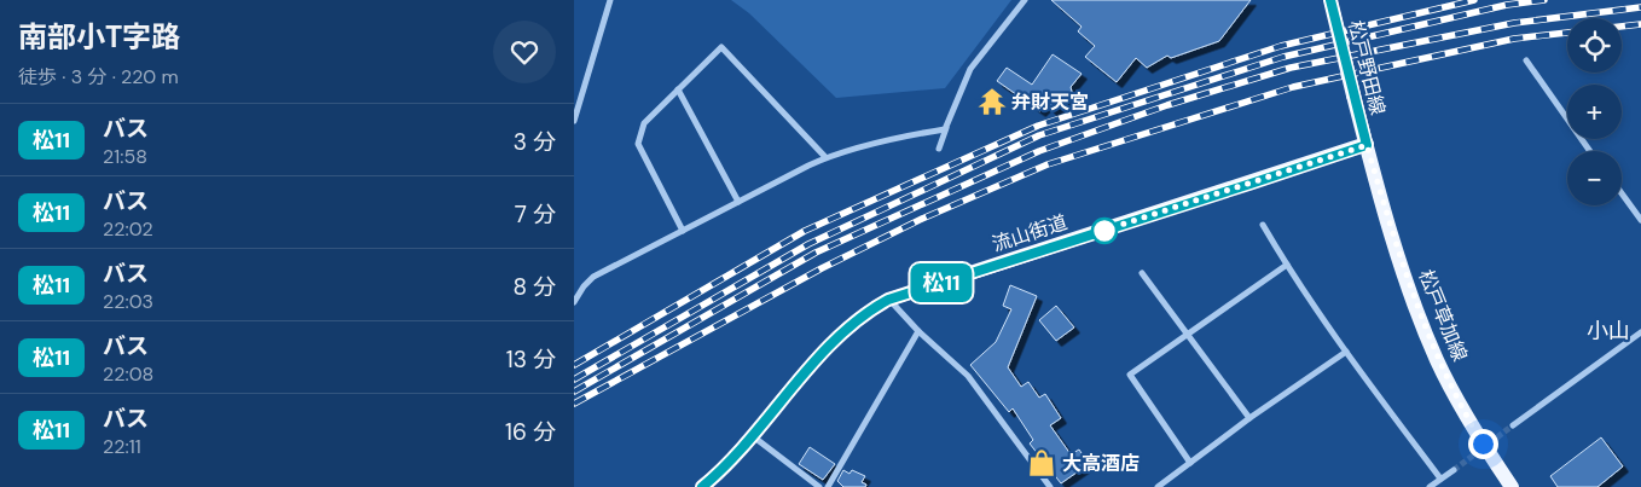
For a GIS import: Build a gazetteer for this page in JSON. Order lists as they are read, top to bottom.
{
  "streets": {
    "main road": ["松戸野田線", "流山街道", "松戸草加線"]
  },
  "crossings": [
    ["松戸野田線", "流山街道"],
    ["松戸野田線", "松戸草加線"],
    ["流山街道", "松戸草加線"]
  ],
  "districts": ["小山"],
  "places": {
    "temple": ["弁財天宮"],
    "shop": ["大高酒店"]
  },
  "lines": ["bus line 松11"],
  "page": {
    "heading": ["南部小T字路", "徒歩 · 3 分 · 220 m"],
    "on_map": "松11",
    "map_buttons": ["+", "−"],
    "list": [
      {
        "mark": "松11",
        "name": "バス",
        "note": "21:58",
        "value": "3 分"
      },
      {
        "mark": "松11",
        "name": "バス",
        "note": "22:02",
        "value": "7 分"
      },
      {
        "mark": "松11",
        "name": "バス",
        "note": "22:03",
        "value": "8 分"
      },
      {
        "mark": "松11",
        "name": "バス",
        "note": "22:08",
        "value": "13 分"
      },
      {
        "mark": "松11",
        "name": "バス",
        "note": "22:11",
        "value": "16 分"
      }
    ]
  }
}
